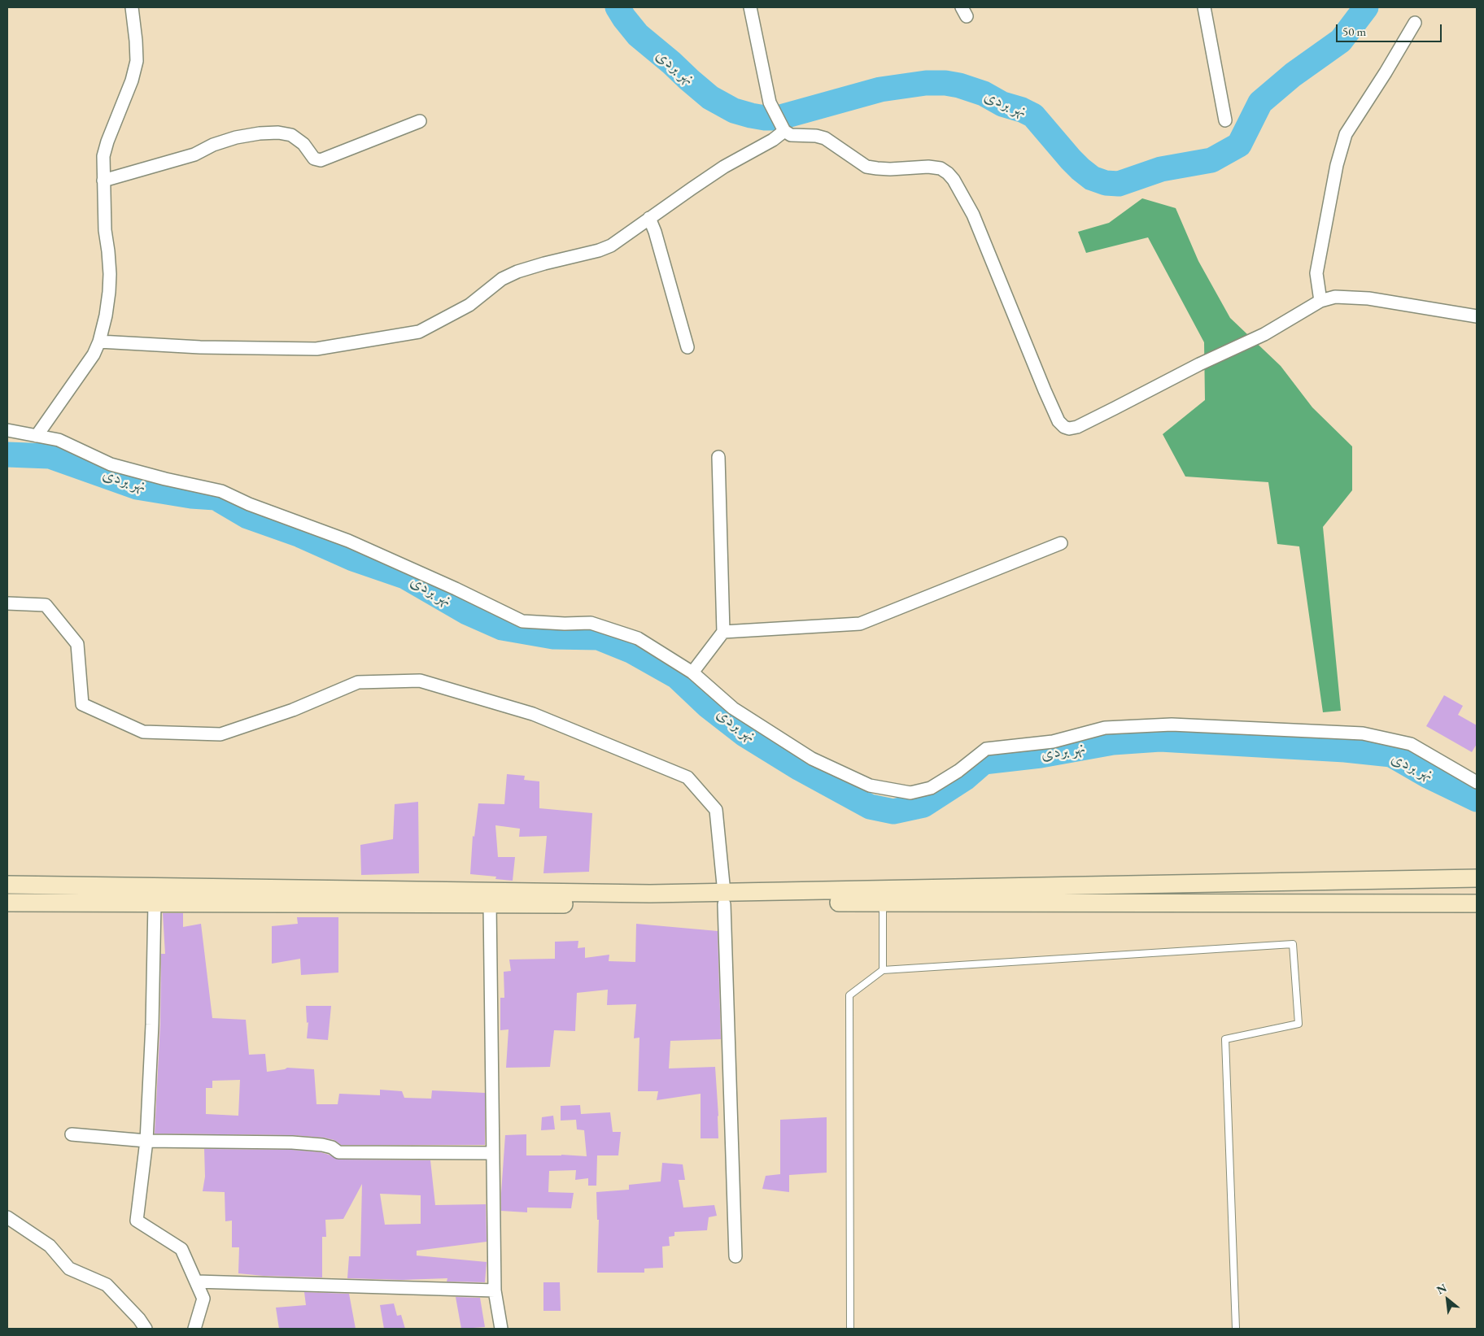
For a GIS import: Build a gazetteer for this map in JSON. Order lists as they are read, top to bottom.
{
  "water": ["نهر بردى"],
  "scale_bar": "50 m",
  "north": "top left"
}
